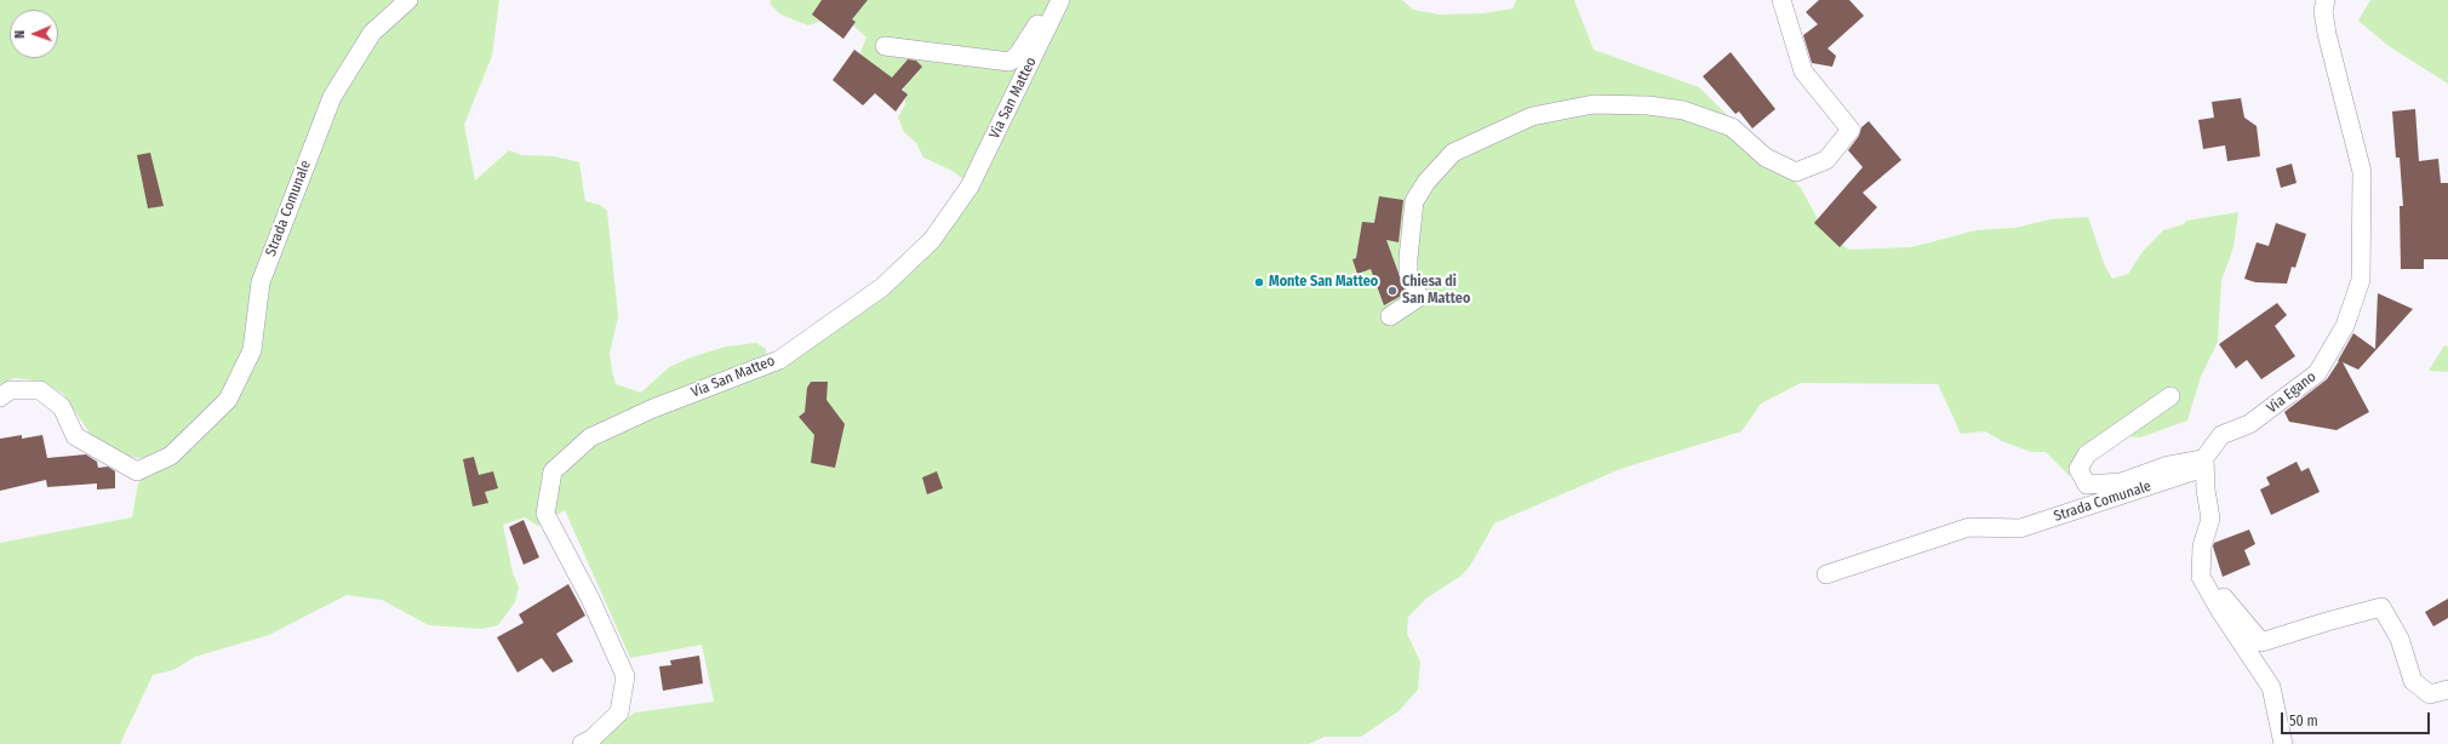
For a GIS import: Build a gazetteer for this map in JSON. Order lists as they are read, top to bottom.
{
  "streets": {
    "street": ["Via San Matteo", "Strada Comunale", "Via Egano"]
  },
  "crossings": [
    ["Strada Comunale", "Via Egano"]
  ],
  "places": ["Monte San Matteo", "Chiesa di San Matteo"],
  "scale_bar": "50 m",
  "north": "left"
}
